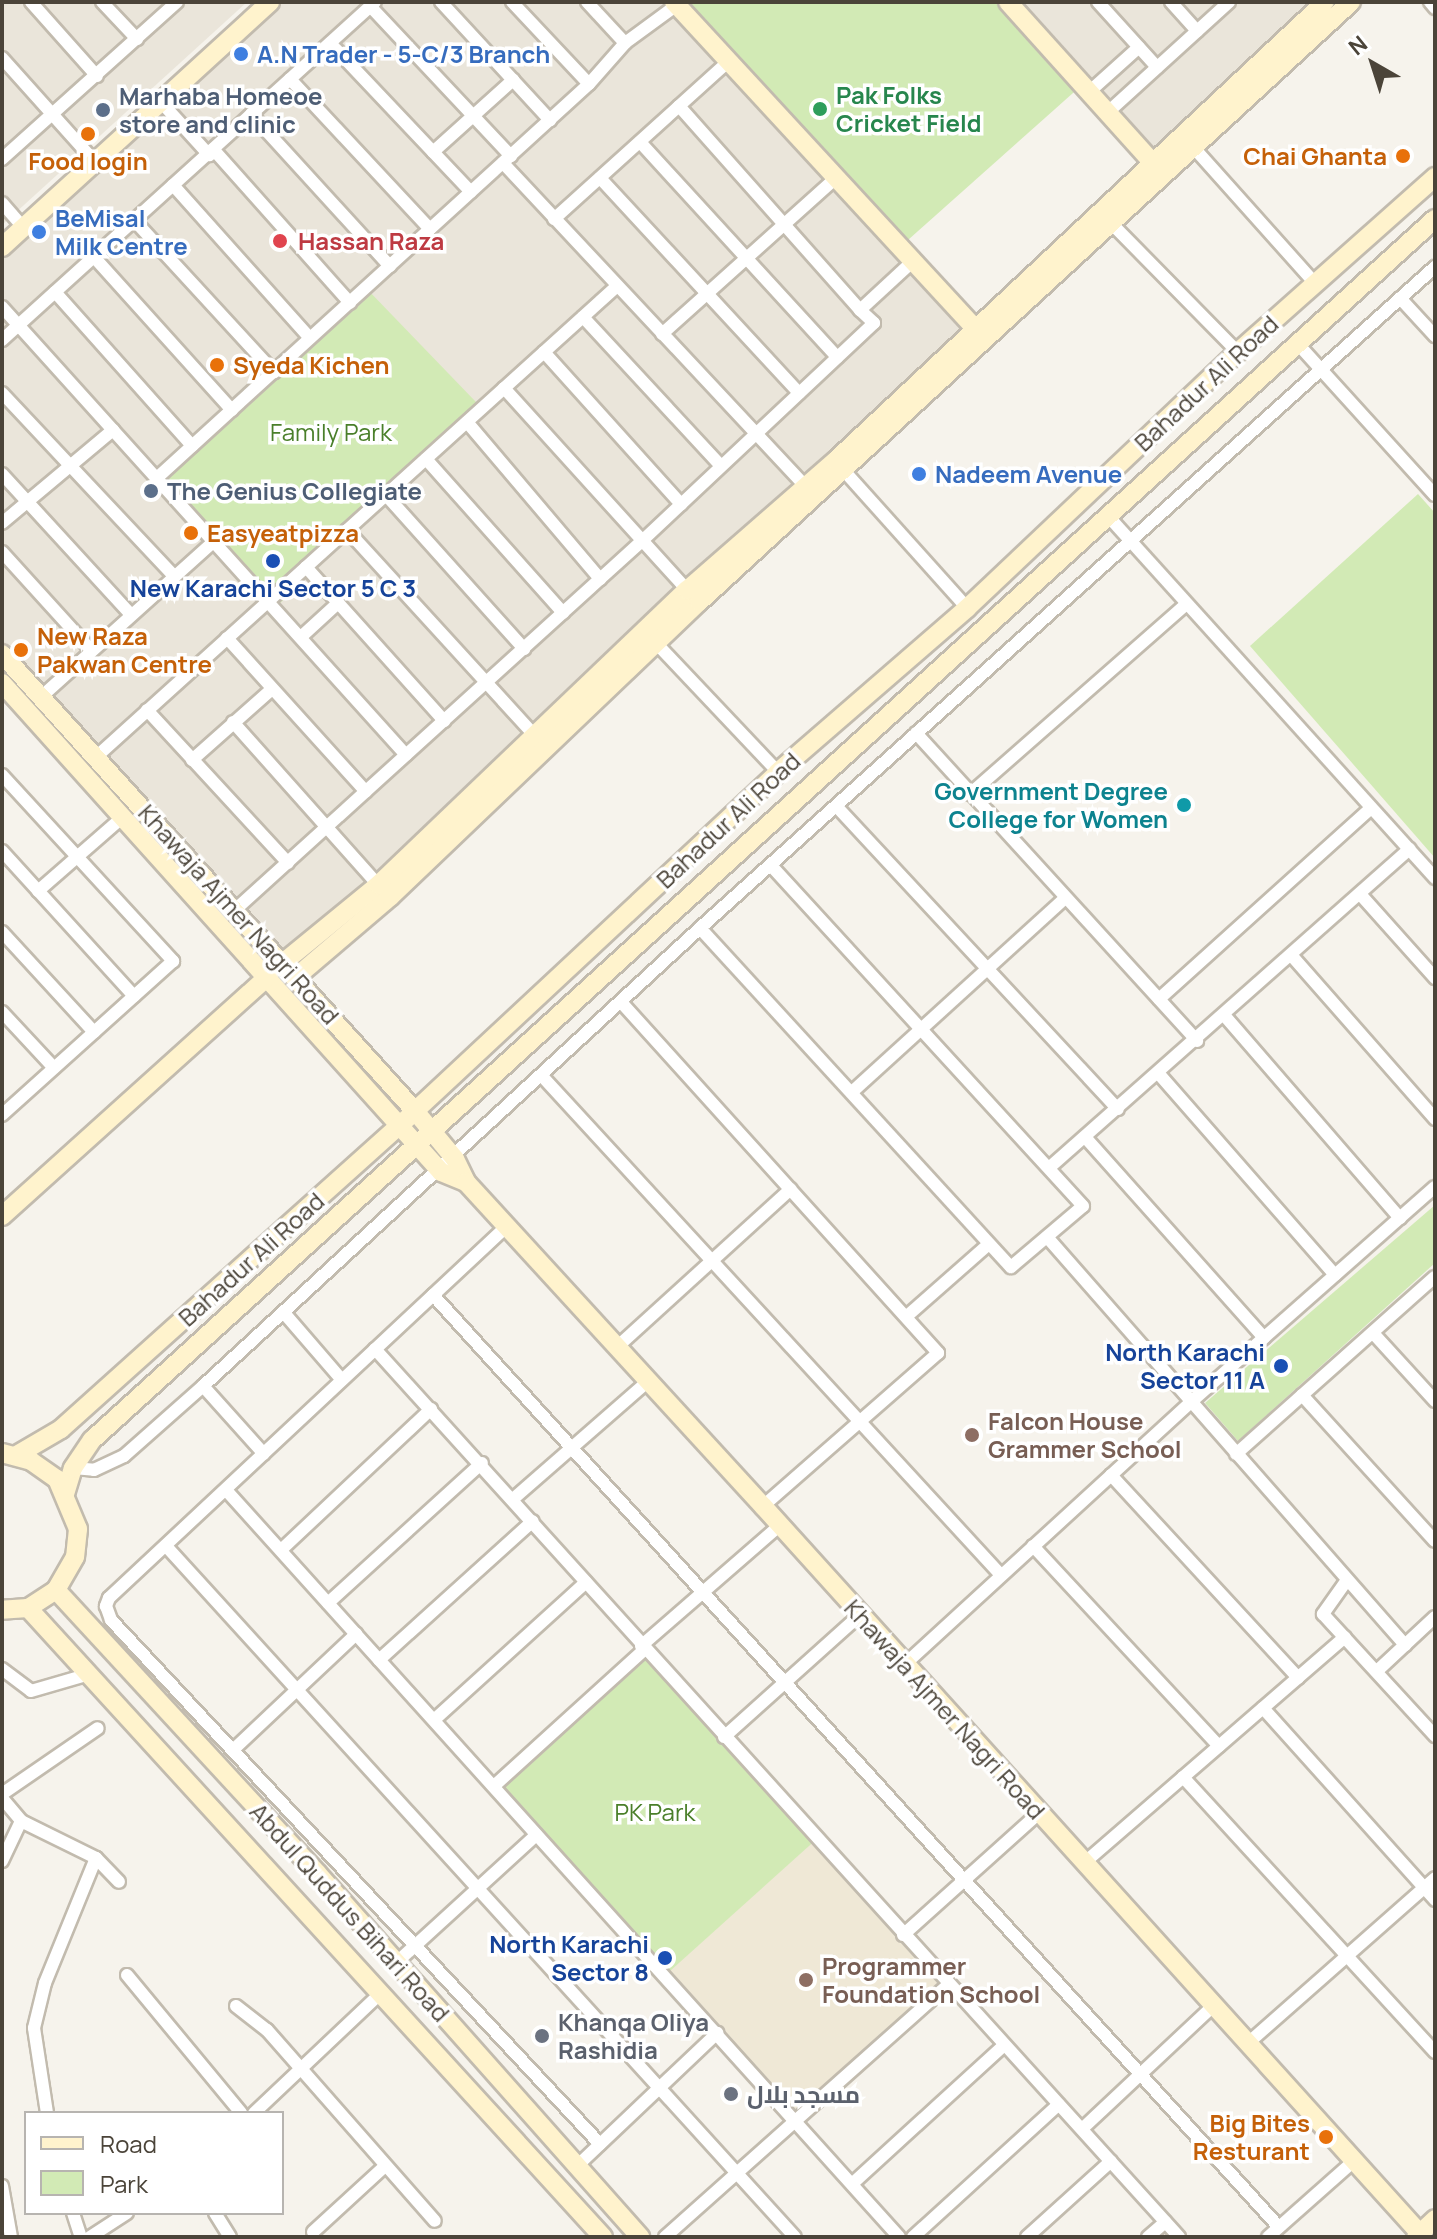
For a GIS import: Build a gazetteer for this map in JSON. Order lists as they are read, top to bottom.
{
  "streets": {
    "street": ["Bahadur Ali Road", "Khawaja Ajmer Nagri Road", "Abdul Quddus Bihari Road"]
  },
  "crossings": [
    ["Bahadur Ali Road", "Khawaja Ajmer Nagri Road"]
  ],
  "parks": ["Family Park", "PK Park"],
  "places": [
    "A.N Trader - 5-C/3 Branch",
    "Pak Folks Cricket Field",
    "Marhaba Homeoe store and clinic",
    "Food login",
    "Chai Ghanta",
    "BeMisal Milk Centre",
    "Hassan Raza",
    "Syeda Kichen",
    "Nadeem Avenue",
    "The Genius Collegiate",
    "Easyeatpizza",
    "New Karachi Sector 5 C 3",
    "New Raza Pakwan Centre",
    "Government Degree College for Women",
    "North Karachi Sector 11 A",
    "Falcon House Grammer School",
    "North Karachi Sector 8",
    "Programmer Foundation School",
    "Khanqa Oliya Rashidia",
    "مسجد بلال",
    "Big Bites Resturant"
  ],
  "legend": ["Road", "Park"],
  "north": "top left"
}
